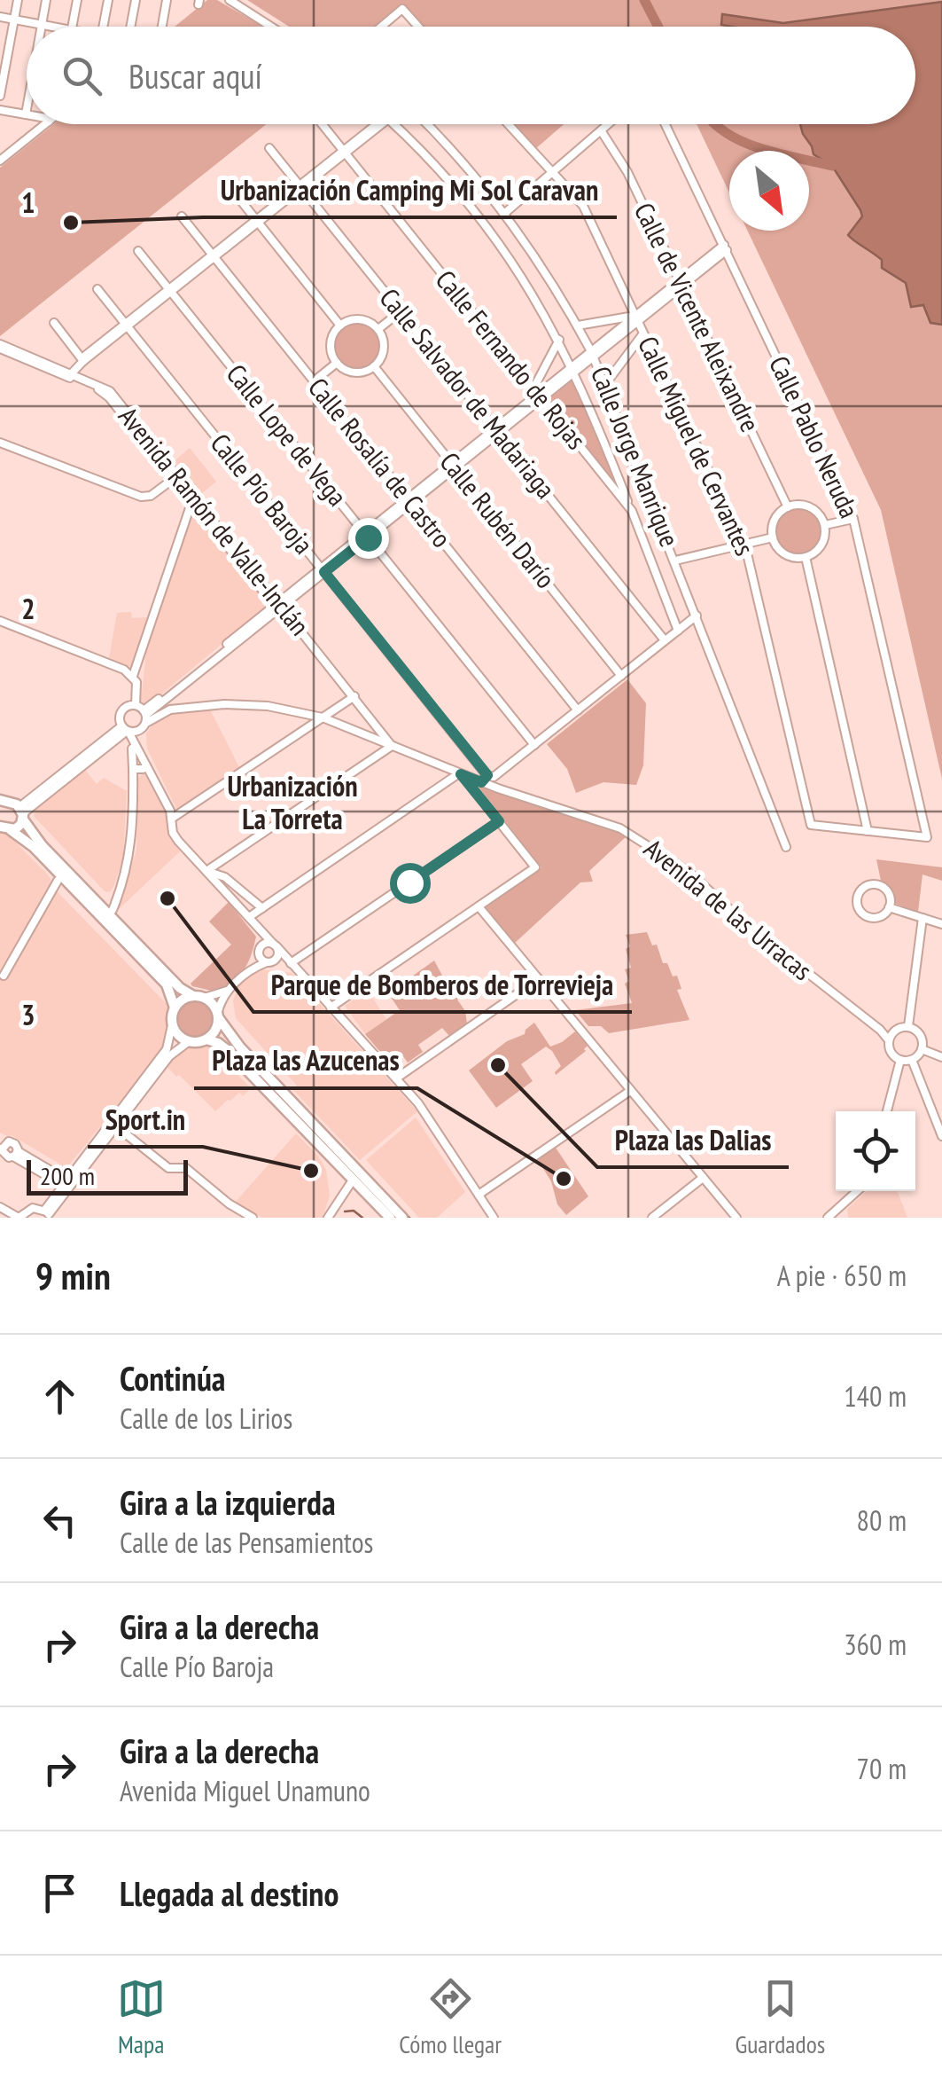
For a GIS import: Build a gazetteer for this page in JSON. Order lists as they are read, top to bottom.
{
  "streets": {
    "street": [
      "Calle de Vicente Aleixandre",
      "Calle Fernando de Rojas",
      "Calle Salvador de Madariaga",
      "Calle Lope de Vega",
      "Calle Pablo Neruda",
      "Calle Miguel de Cervantes",
      "Calle Jorge Manrique",
      "Calle Rosalía de Castro",
      "Calle Pío Baroja",
      "Calle Rubén Darío",
      "Avenida Ramón de Valle-Inclán",
      "Avenida de las Urracas"
    ]
  },
  "crossings": [
    ["Calle Pablo Neruda", "Calle Miguel de Cervantes"],
    ["Avenida Ramón de Valle-Inclán", "Avenida de las Urracas"]
  ],
  "districts": ["Urbanización La Torreta"],
  "places": [
    "Urbanización Camping Mi Sol Caravan",
    "Parque de Bomberos de Torrevieja",
    "Plaza las Dalias",
    "Sport.in",
    "Plaza las Azucenas"
  ],
  "scale_bar": "200 m",
  "north": "bottom right",
  "page": {
    "search": "Buscar aquí",
    "scale": "200 m",
    "heading": ["9 min", "A pie · 650 m"],
    "list": [
      ["Continúa", "Calle de los Lirios", "140 m"],
      ["Gira a la izquierda", "Calle de las Pensamientos", "80 m"],
      ["Gira a la derecha", "Calle Pío Baroja", "360 m"],
      ["Gira a la derecha", "Avenida Miguel Unamuno", "70 m"],
      "Llegada al destino"
    ],
    "nav": ["Mapa", "Cómo llegar", "Guardados"]
  },
  "grid": {
    "rows": ["1", "2", "3"]
  }
}
